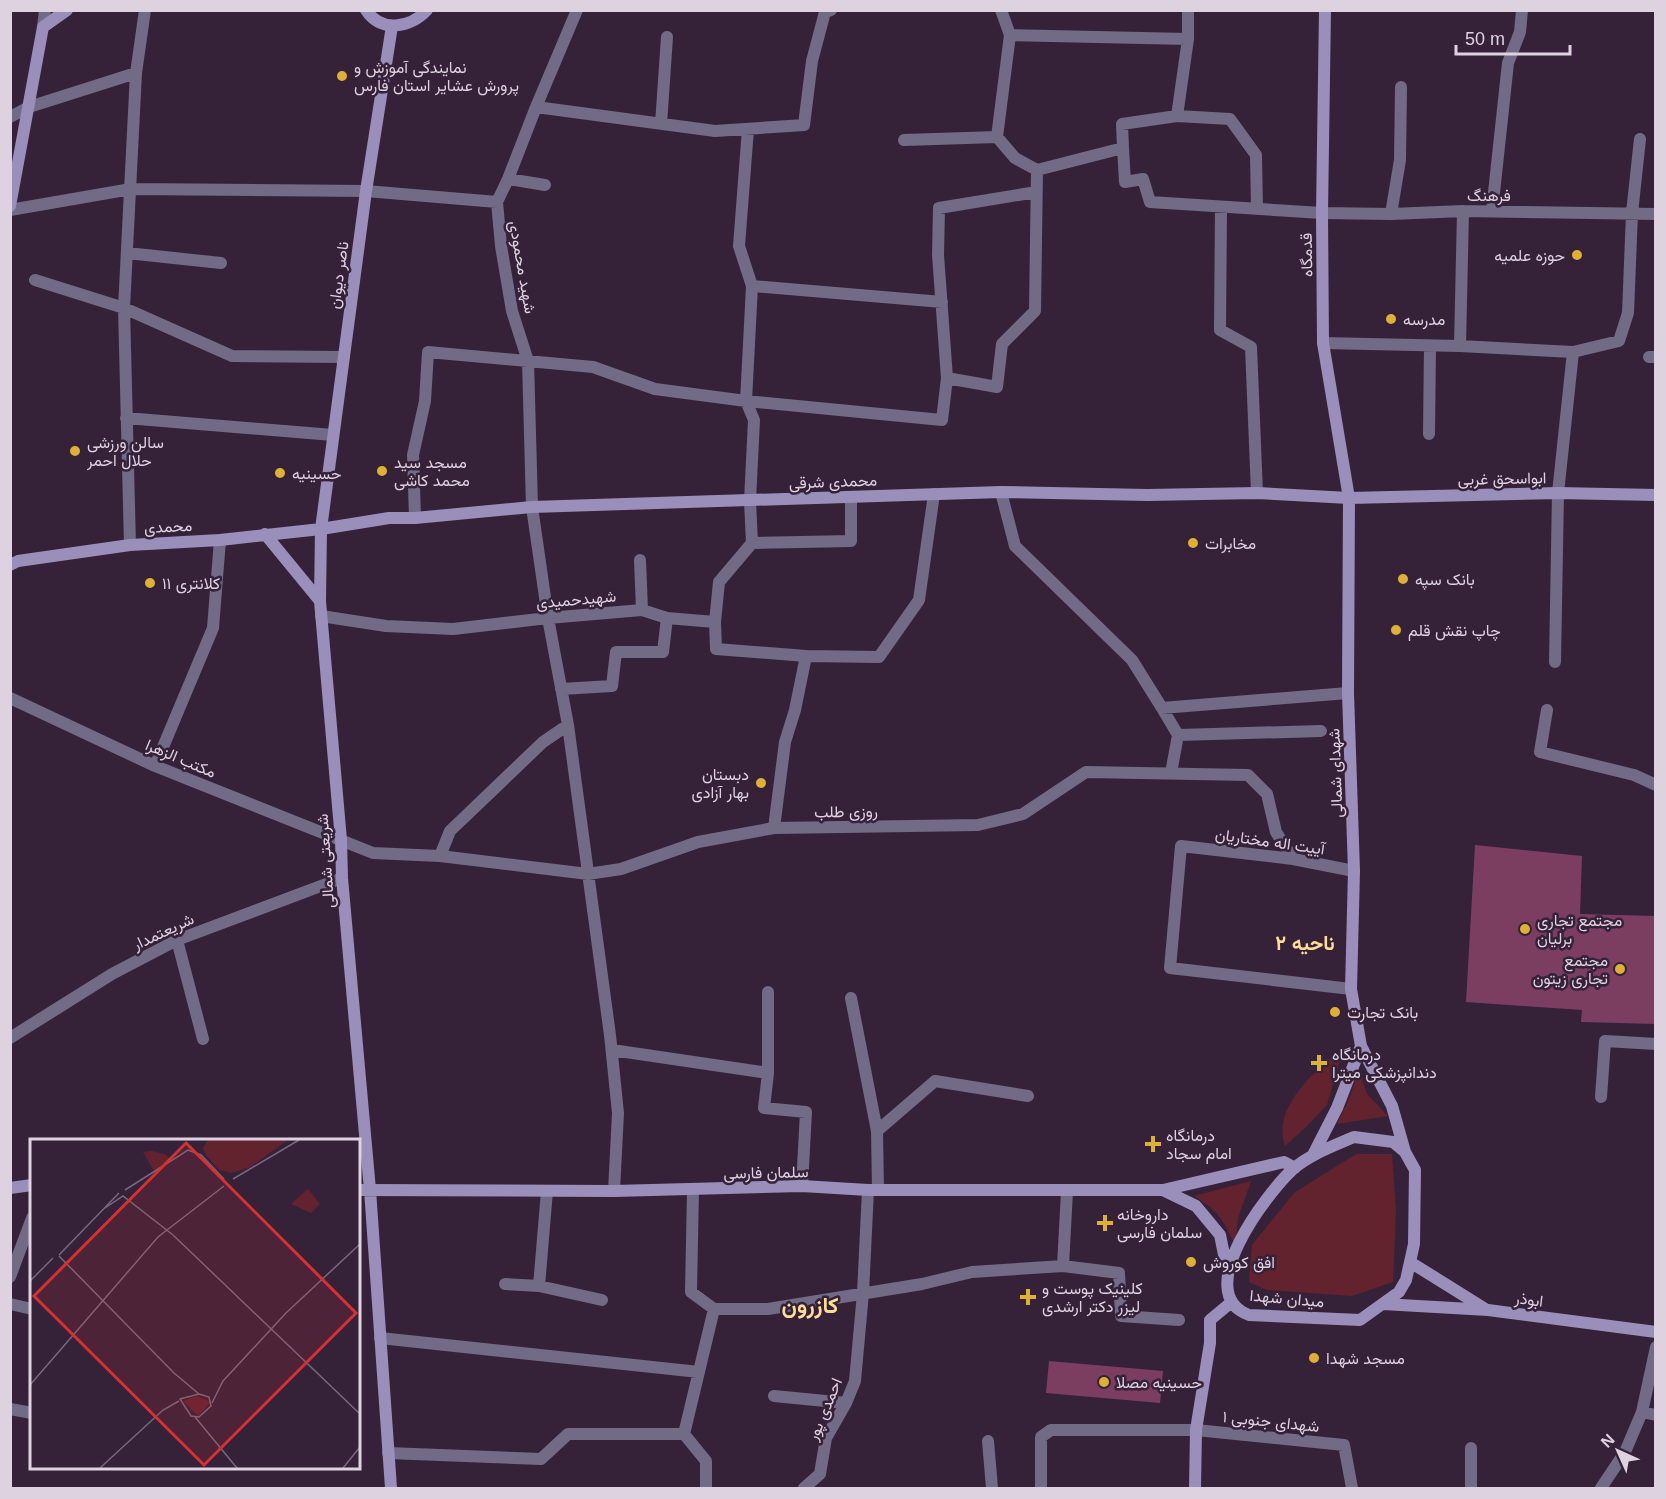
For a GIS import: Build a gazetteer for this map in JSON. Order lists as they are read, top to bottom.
{
  "streets": {
    "main road": [
      "قدمگاه",
      "ناصر دیوان",
      "ابواسحق غربی",
      "محمدی شرقی",
      "محمدی",
      "شهدای شمالی",
      "شریعتی شمالی",
      "سلمان فارسی",
      "میدان شهدا",
      "ابوذر"
    ],
    "street": [
      "فرهنگ",
      "شهید محمودی",
      "شهیدحمیدی",
      "مکتب الزهرا",
      "روزی طلب",
      "آییت اله مختاریان",
      "شریعتمدار",
      "احمدی پور",
      "۱ شهدای جنوبی"
    ]
  },
  "crossings": [
    ["فرهنگ", "قدمگاه"],
    ["قدمگاه", "ابواسحق غربی"],
    ["قدمگاه", "محمدی شرقی"],
    ["قدمگاه", "شهدای شمالی"],
    ["شهید محمودی", "محمدی شرقی"],
    ["شهید محمودی", "شهیدحمیدی"],
    ["شهید محمودی", "روزی طلب"],
    ["شهید محمودی", "سلمان فارسی"],
    ["ناصر دیوان", "محمدی شرقی"],
    ["ناصر دیوان", "محمدی"],
    ["ناصر دیوان", "شریعتی شمالی"],
    ["ابواسحق غربی", "محمدی شرقی"],
    ["ابواسحق غربی", "شهدای شمالی"],
    ["محمدی شرقی", "محمدی"],
    ["محمدی شرقی", "شهدای شمالی"],
    ["محمدی شرقی", "شریعتی شمالی"],
    ["محمدی", "شریعتی شمالی"],
    ["شهیدحمیدی", "شریعتی شمالی"],
    ["مکتب الزهرا", "روزی طلب"],
    ["مکتب الزهرا", "شریعتی شمالی"],
    ["شهدای شمالی", "آییت اله مختاریان"],
    ["روزی طلب", "آییت اله مختاریان"],
    ["روزی طلب", "شریعتی شمالی"],
    ["شریعتی شمالی", "شریعتمدار"],
    ["شریعتی شمالی", "سلمان فارسی"],
    ["سلمان فارسی", "میدان شهدا"],
    ["سلمان فارسی", "ابوذر"],
    ["سلمان فارسی", "احمدی پور"],
    ["میدان شهدا", "ابوذر"]
  ],
  "districts": ["ناحیه ۲", "کازرون"],
  "places": {
    "other": [
      "نمایندگی آموزش و پرورش عشایر استان فارس",
      "حوزه علمیه",
      "مدرسه",
      "سالن ورزشی حلال احمر",
      "مسجد سید محمد کاشی",
      "حسینیه",
      "مخابرات",
      "بانک سپه",
      "کلانتری ۱۱",
      "چاپ نقش قلم",
      "دبستان بهار آزادی",
      "مجتمع تجاری برلیان",
      "مجتمع تجاری زیتون",
      "بانک تجارت",
      "افق کوروش",
      "مسجد شهدا",
      "حسینیه مصلا"
    ],
    "health": [
      "درمانگاه دندانپزشکی میترا",
      "درمانگاه امام سجاد",
      "داروخانه سلمان فارسی",
      "کلینیک پوست و لیزر دکتر ارشدی"
    ]
  },
  "scale_bar": "50 m",
  "north": "top left"
}
